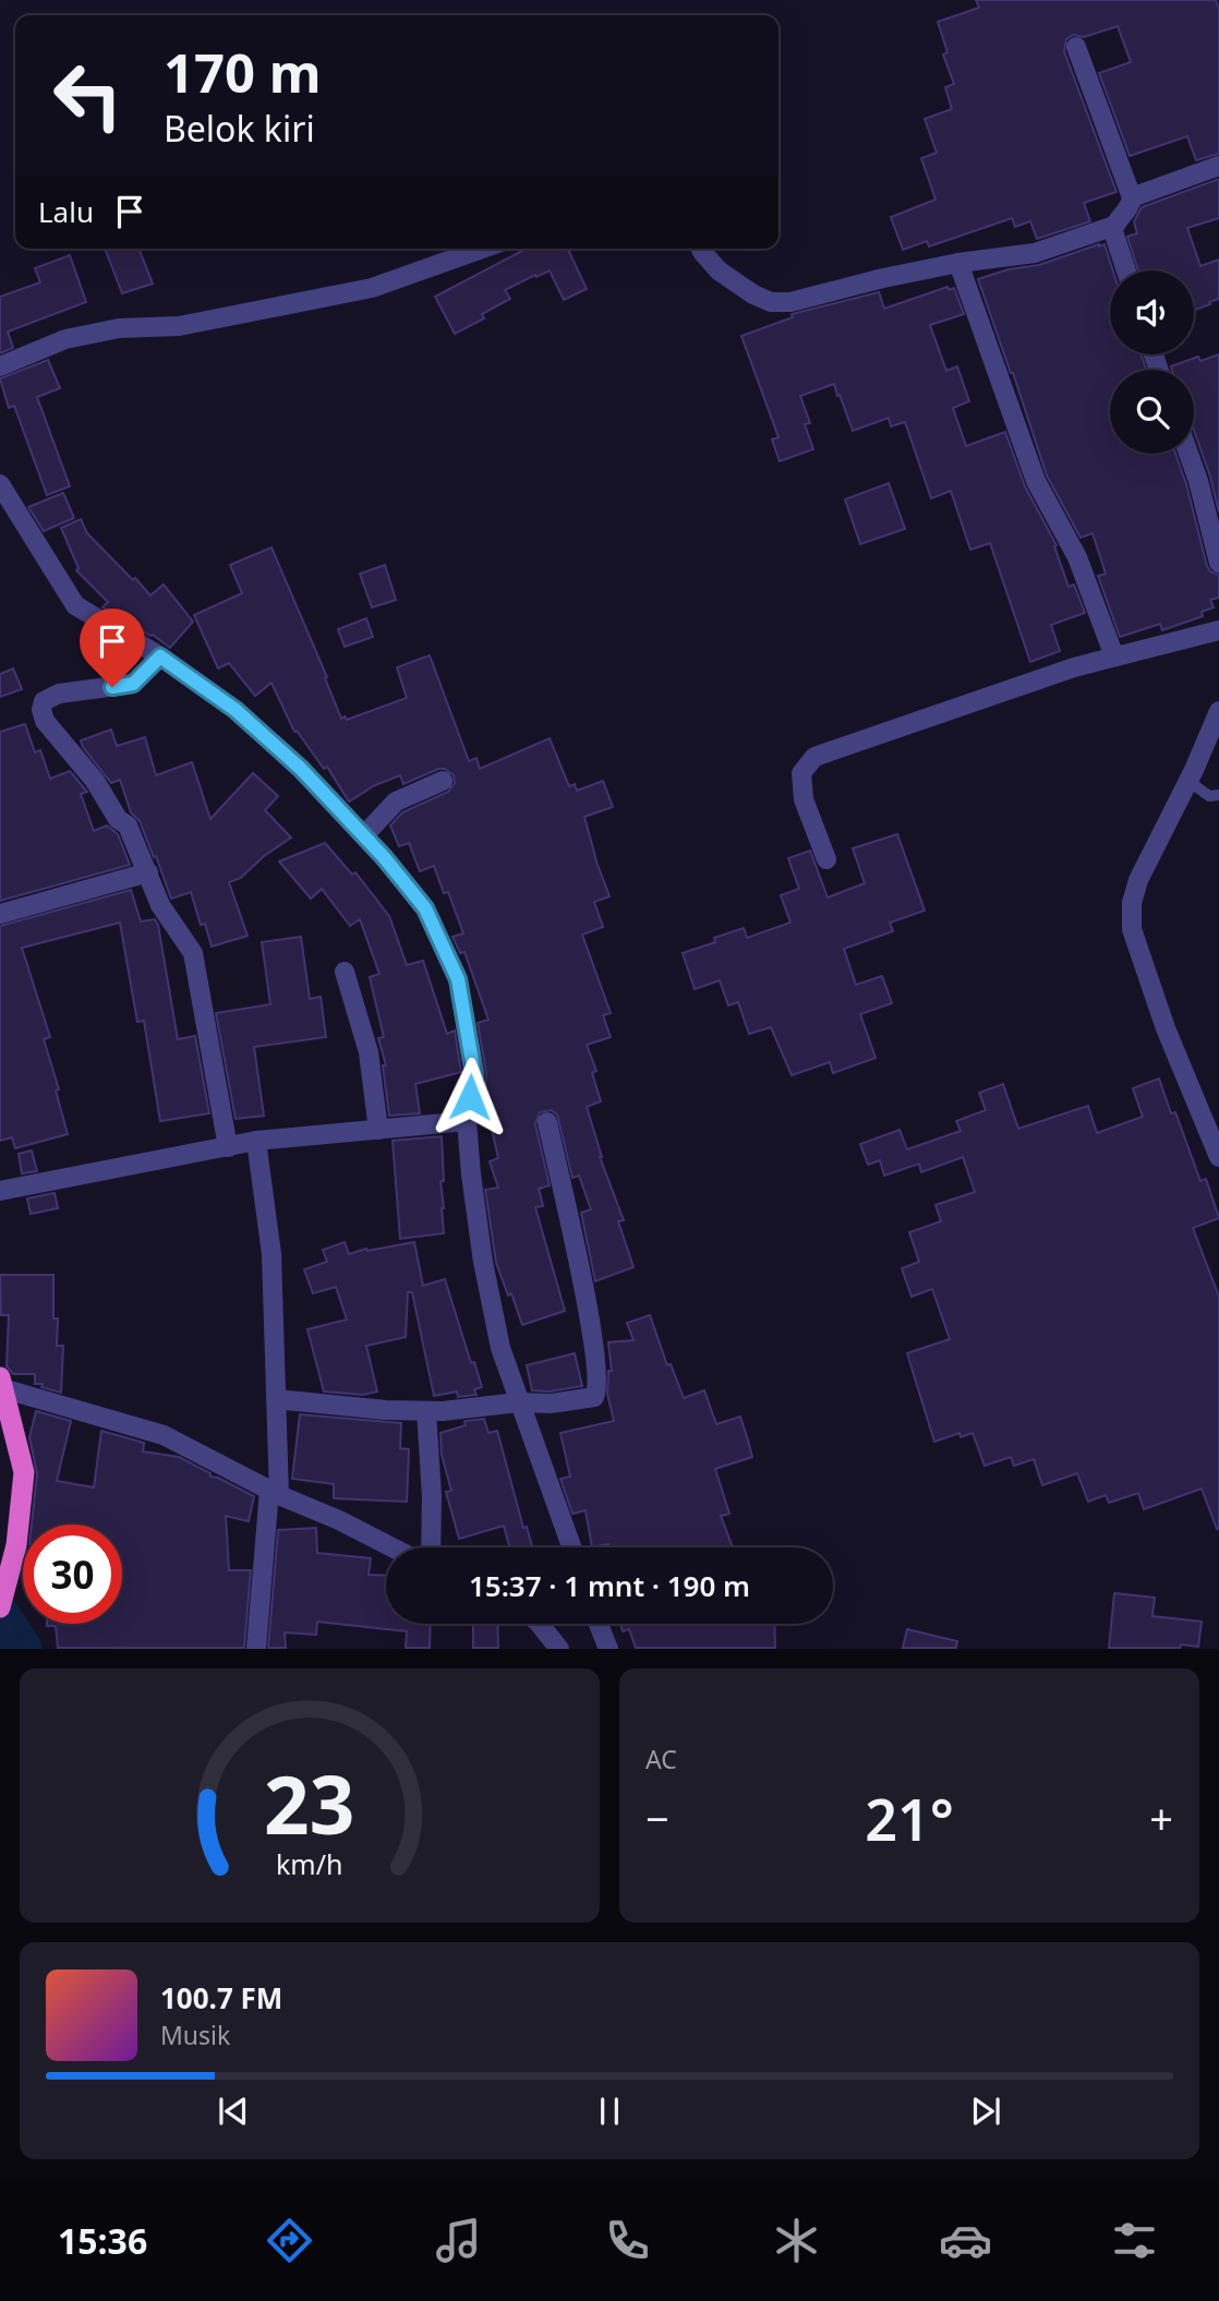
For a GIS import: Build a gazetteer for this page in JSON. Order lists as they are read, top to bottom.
{
  "page": {
    "turn": ["170 m", "Belok kiri"],
    "then": "Lalu",
    "limit": "30",
    "trip": "15:37 · 1 mnt · 190 m",
    "tile": "AC",
    "heat": ["−", "21°", "+"],
    "song": ["100.7 FM", "Musik"],
    "tabs": "15:36",
    "gauge": ["23", "km/h"]
  }
}
